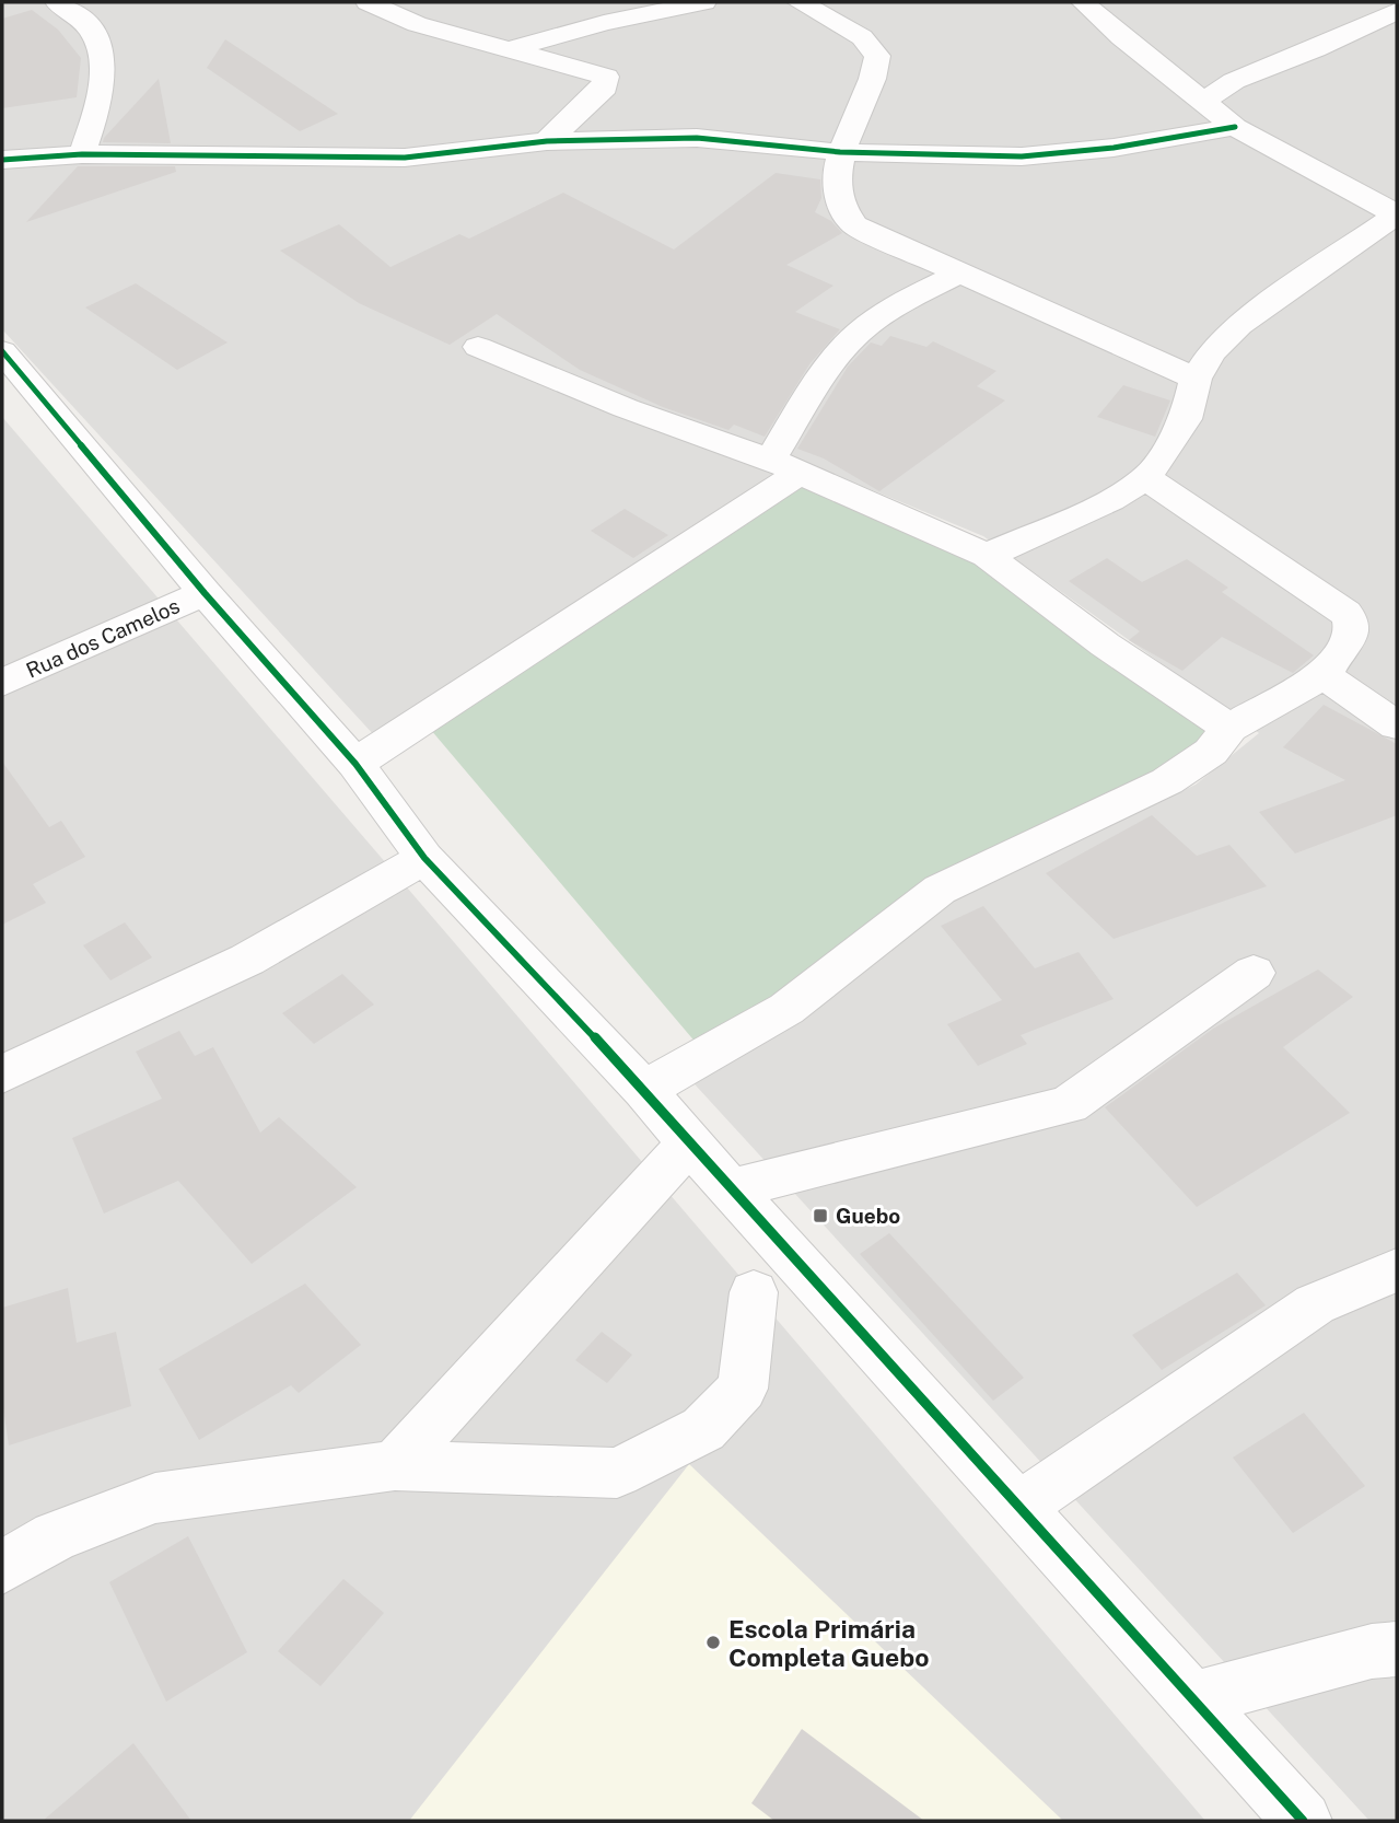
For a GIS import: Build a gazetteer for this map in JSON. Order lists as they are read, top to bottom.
{
  "streets": {
    "street": ["Rua dos Camelos"]
  },
  "places": {
    "transit": ["Guebo"],
    "other": ["Escola Primária Completa Guebo"]
  }
}
